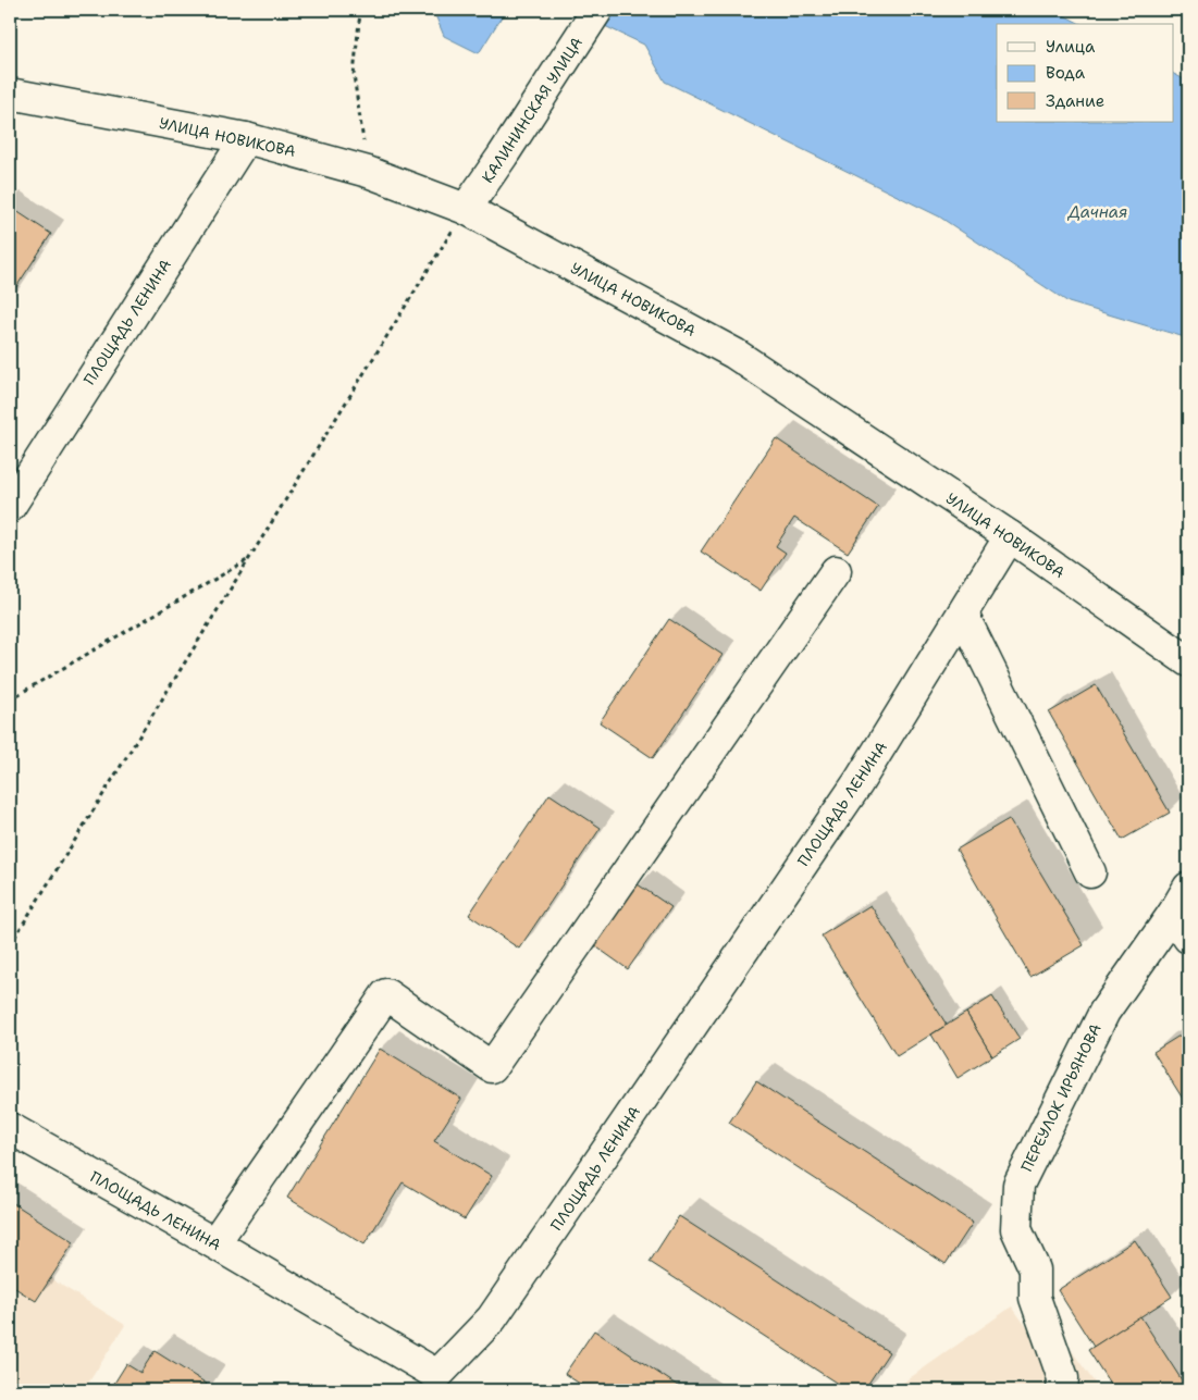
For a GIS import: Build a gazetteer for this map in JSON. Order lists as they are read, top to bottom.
{
  "streets": {
    "street": [
      "КАЛИНИНСКАЯ УЛИЦА",
      "УЛИЦА НОВИКОВА",
      "ПЛОЩАДЬ ЛЕНИНА",
      "ПЕРЕУЛОК ИРЬЯНОВА"
    ]
  },
  "crossings": [
    ["КАЛИНИНСКАЯ УЛИЦА", "УЛИЦА НОВИКОВА"],
    ["УЛИЦА НОВИКОВА", "ПЛОЩАДЬ ЛЕНИНА"]
  ],
  "water": ["Дачная"],
  "legend": ["Улица", "Вода", "Здание"]
}
